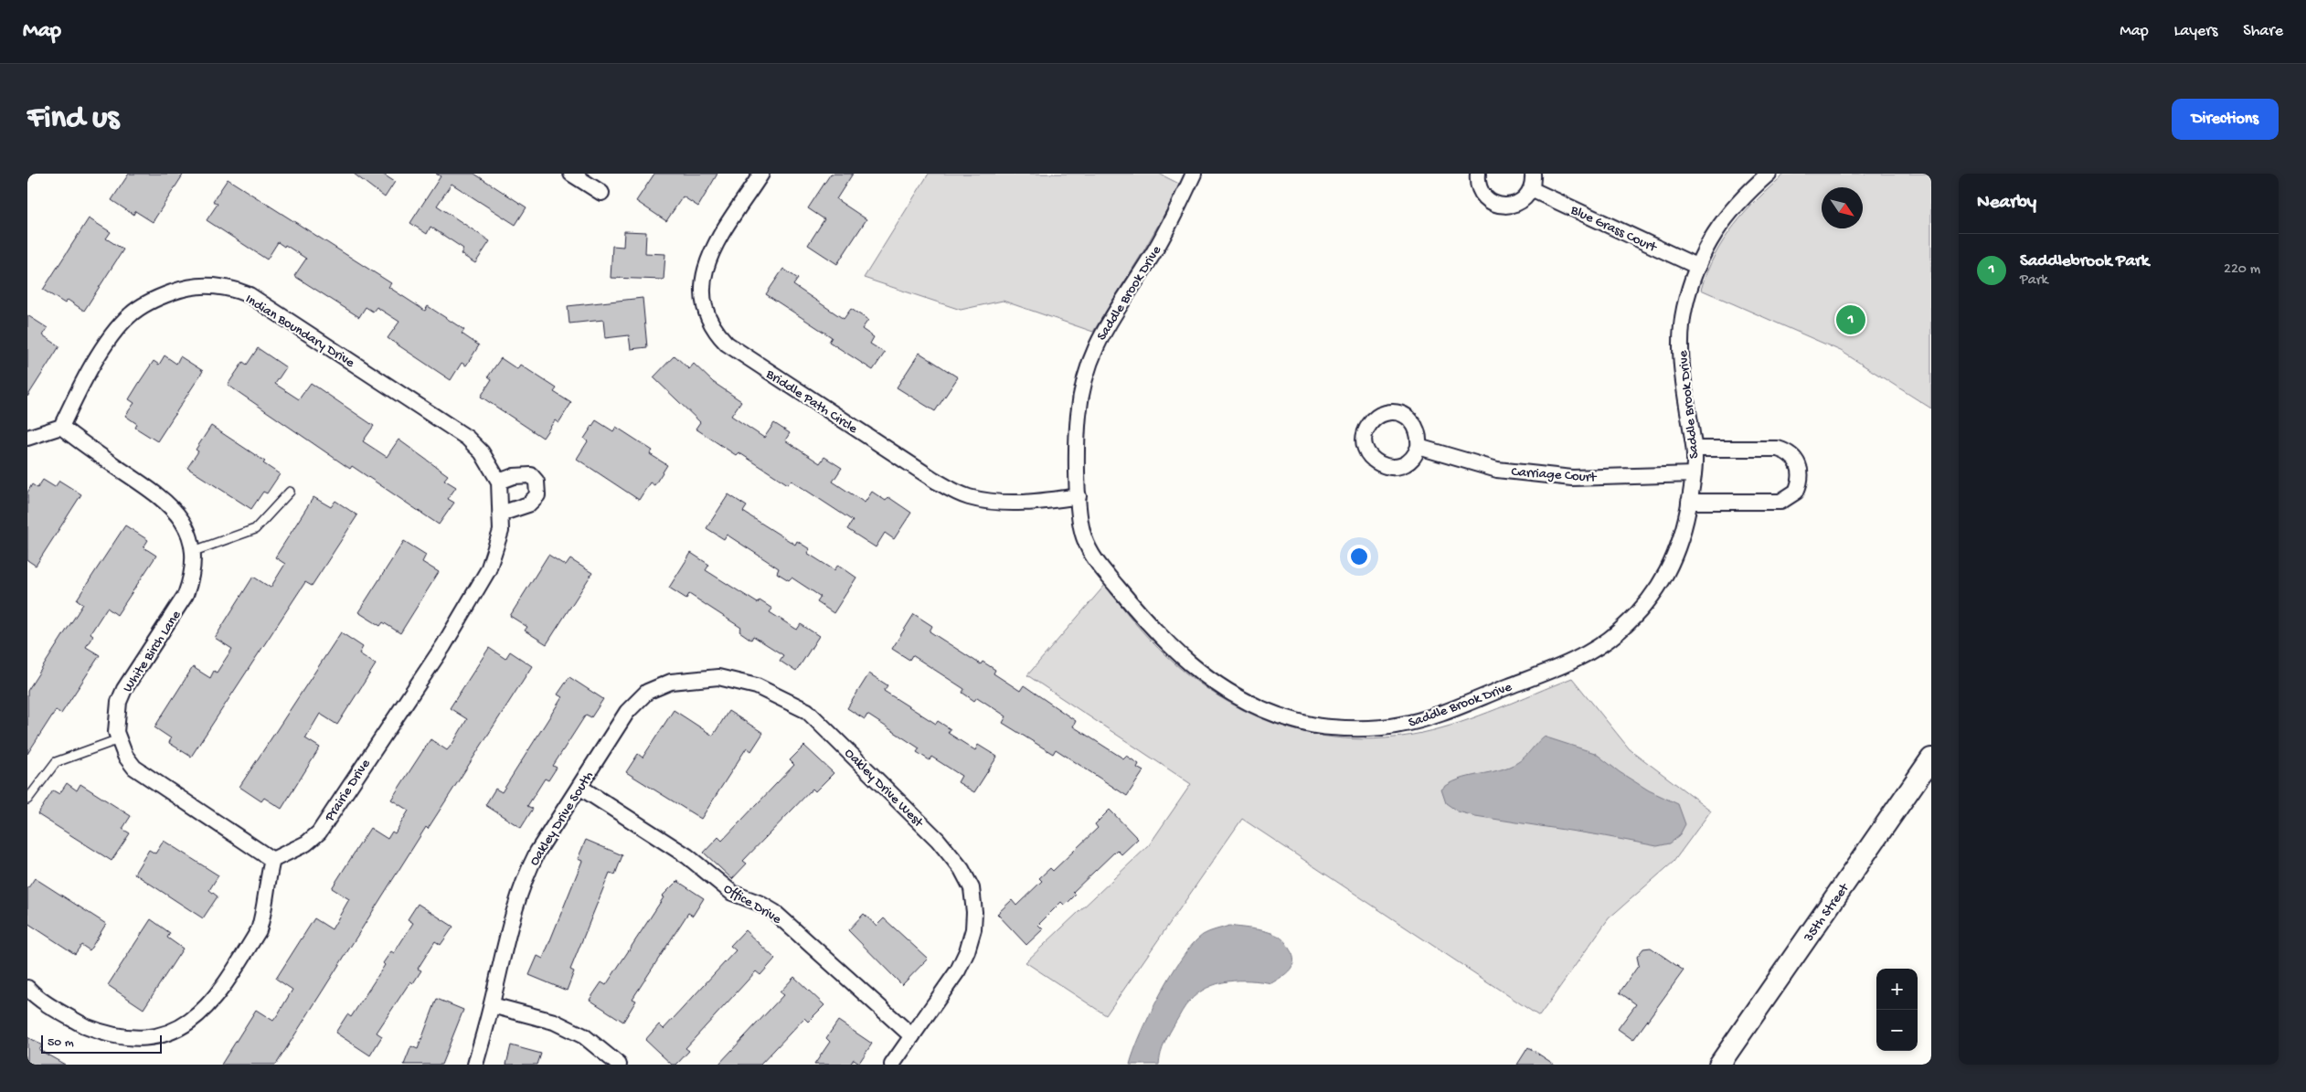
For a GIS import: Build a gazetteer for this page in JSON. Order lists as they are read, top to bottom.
{
  "streets": {
    "street": [
      "Blue Grass Court",
      "Saddle Brook Drive",
      "Indian Boundary Drive",
      "Briddle Path Circle",
      "Carriage Court",
      "White Birch Lane",
      "Oakley Drive West",
      "Prairie Drive",
      "Oakley Drive South",
      "Office Drive",
      "35th Street"
    ]
  },
  "crossings": [
    ["Blue Grass Court", "Saddle Brook Drive"],
    ["Saddle Brook Drive", "Briddle Path Circle"],
    ["Saddle Brook Drive", "Carriage Court"],
    ["Indian Boundary Drive", "White Birch Lane"],
    ["Indian Boundary Drive", "Prairie Drive"],
    ["White Birch Lane", "Prairie Drive"],
    ["Oakley Drive West", "Oakley Drive South"],
    ["Oakley Drive West", "Office Drive"],
    ["Oakley Drive South", "Office Drive"]
  ],
  "scale_bar": "50 m",
  "north": "bottom right",
  "page": {
    "header": "Map",
    "nav": ["Map", "Layers", "Share"],
    "buttons": "Directions",
    "title": "Find us",
    "heading": "Nearby",
    "list": [
      {
        "mark": "1",
        "name": "Saddlebrook Park",
        "note": "Park",
        "value": "220 m"
      }
    ],
    "pins": "1",
    "map_buttons": ["+", "−"],
    "scale": "50 m"
  }
}
